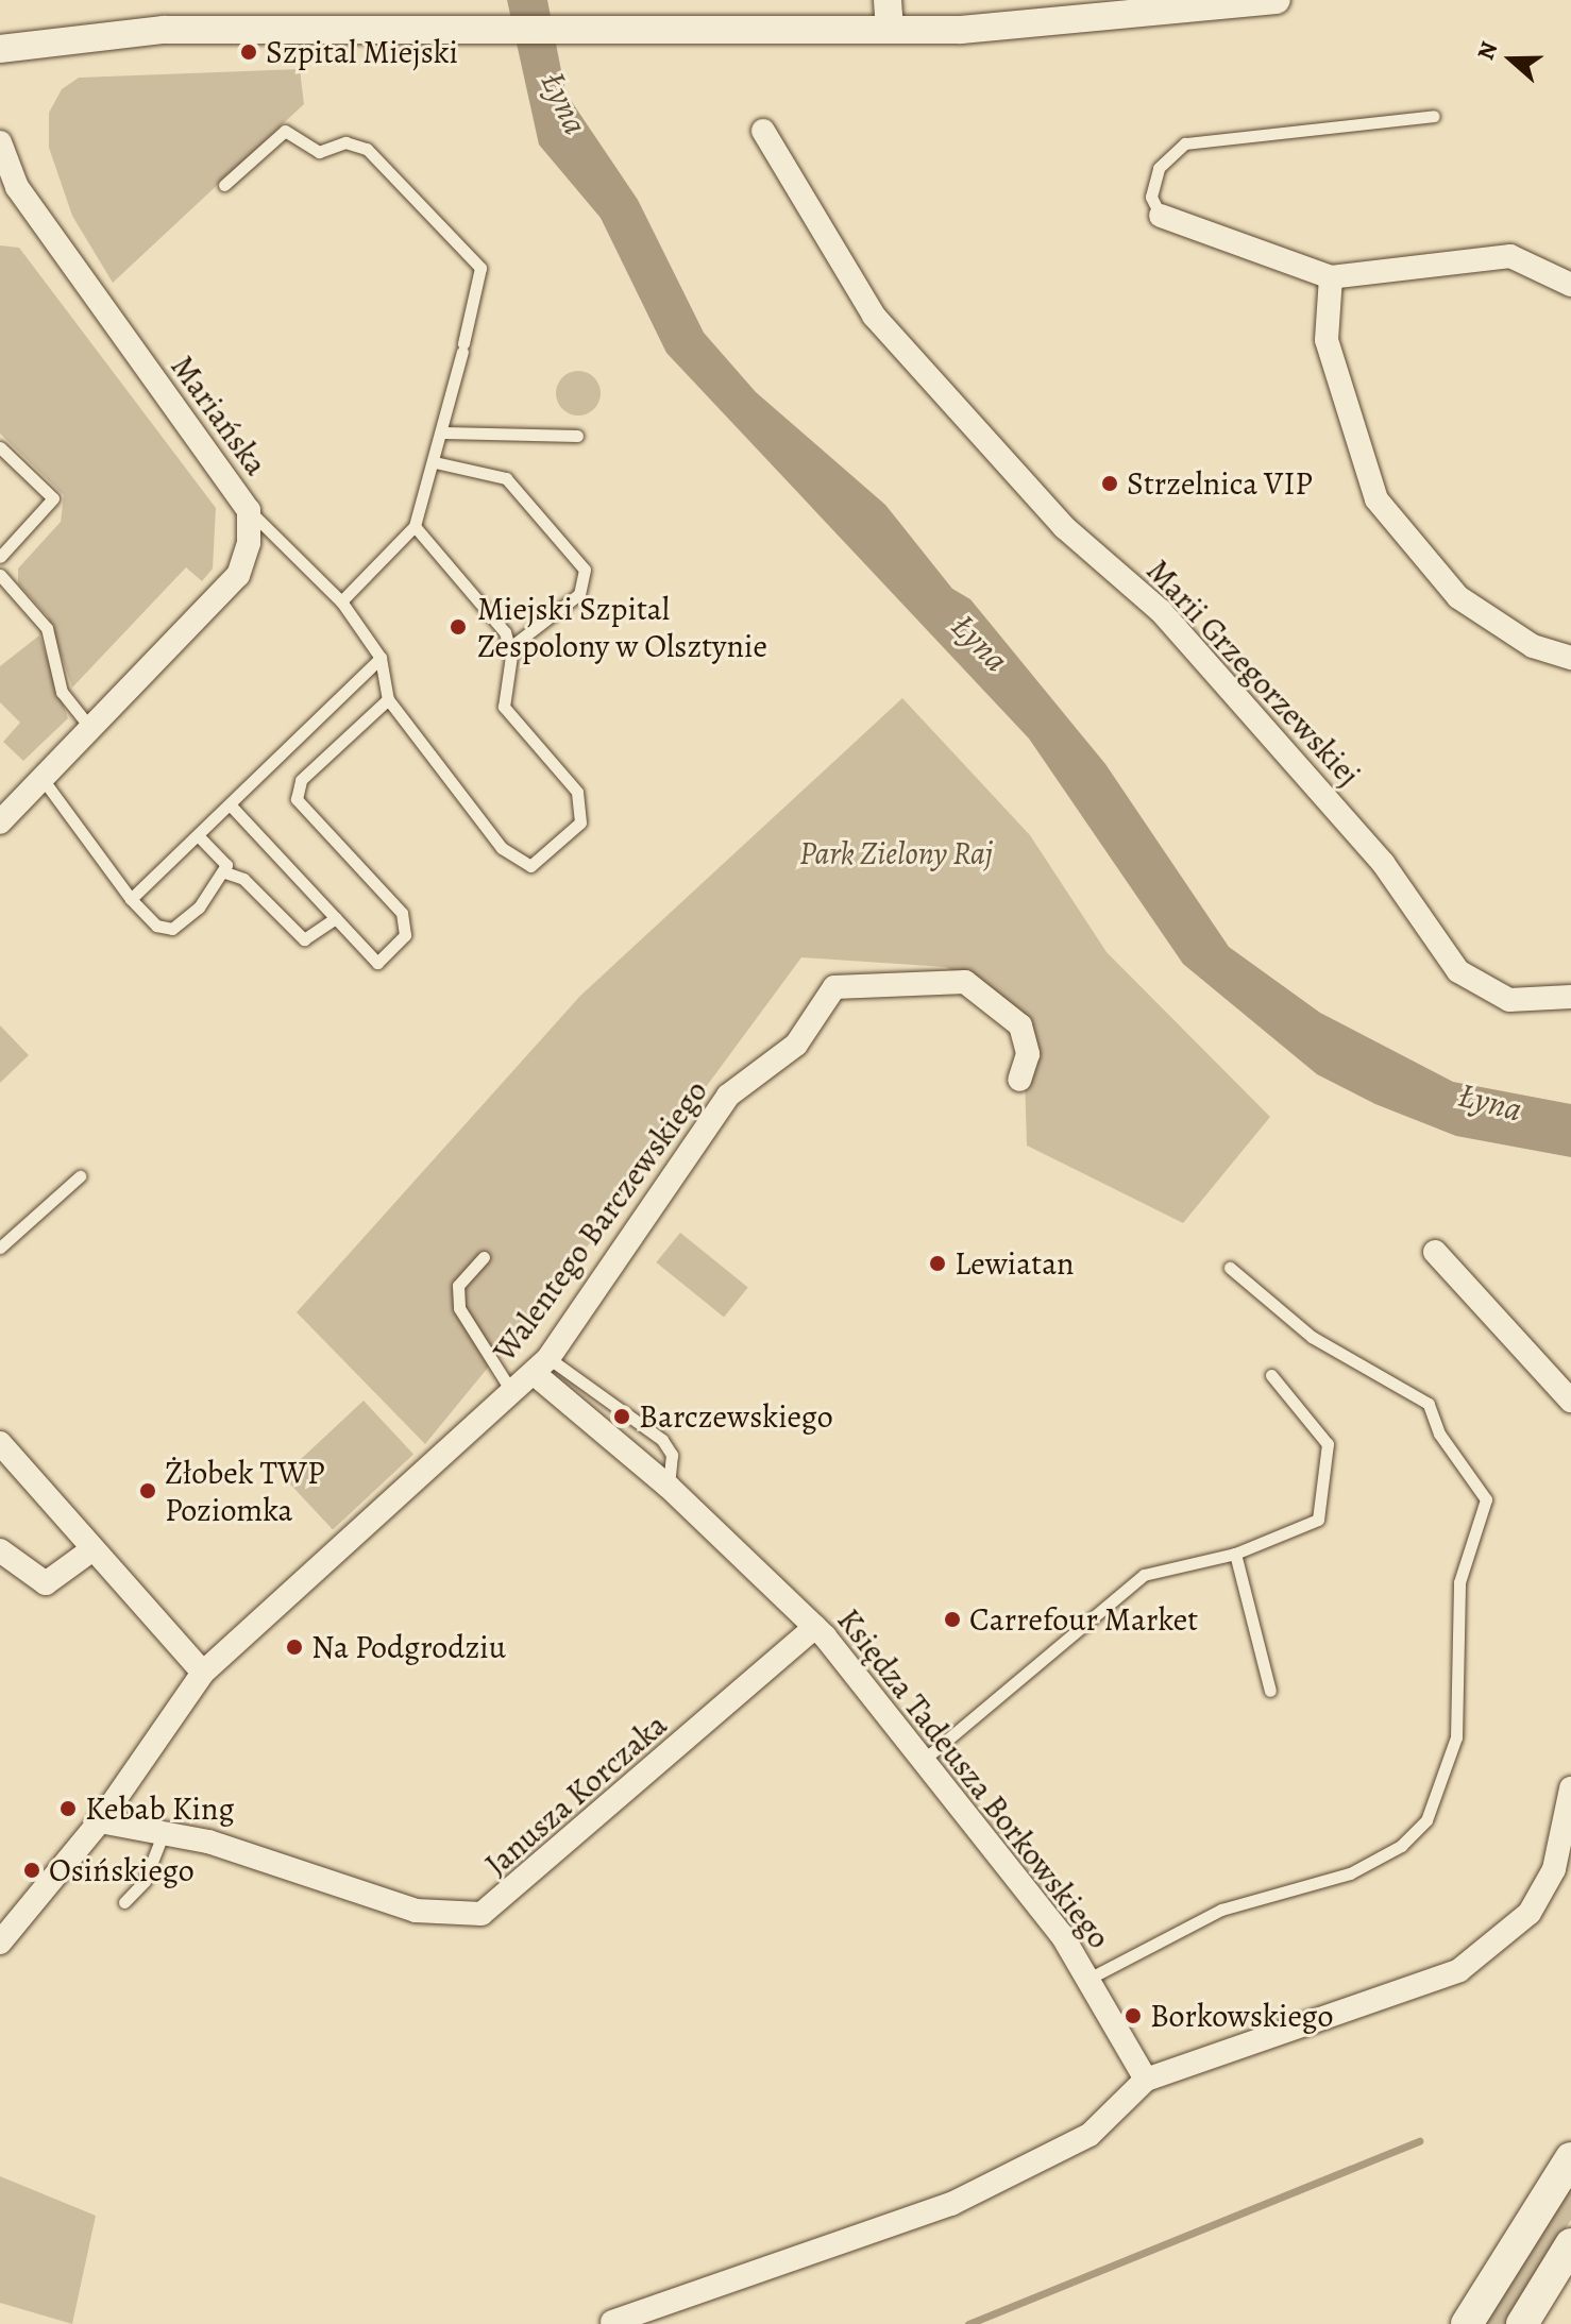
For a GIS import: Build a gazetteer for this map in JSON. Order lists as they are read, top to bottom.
{
  "streets": {
    "street": [
      "Mariańska",
      "Marii Grzegorzewskiej",
      "Walentego Barczewskiego",
      "Księdza Tadeusza Borkowskiego",
      "Janusza Korczaka"
    ]
  },
  "crossings": [
    ["Walentego Barczewskiego", "Księdza Tadeusza Borkowskiego"],
    ["Walentego Barczewskiego", "Janusza Korczaka"],
    ["Księdza Tadeusza Borkowskiego", "Janusza Korczaka"]
  ],
  "water": ["Łyna"],
  "parks": ["Park Zielony Raj"],
  "places": [
    "Szpital Miejski",
    "Strzelnica VIP",
    "Miejski Szpital Zespolony w Olsztynie",
    "Lewiatan",
    "Barczewskiego",
    "Żłobek TWP Poziomka",
    "Carrefour Market",
    "Na Podgrodziu",
    "Kebab King",
    "Osińskiego",
    "Borkowskiego"
  ],
  "north": "left"
}
